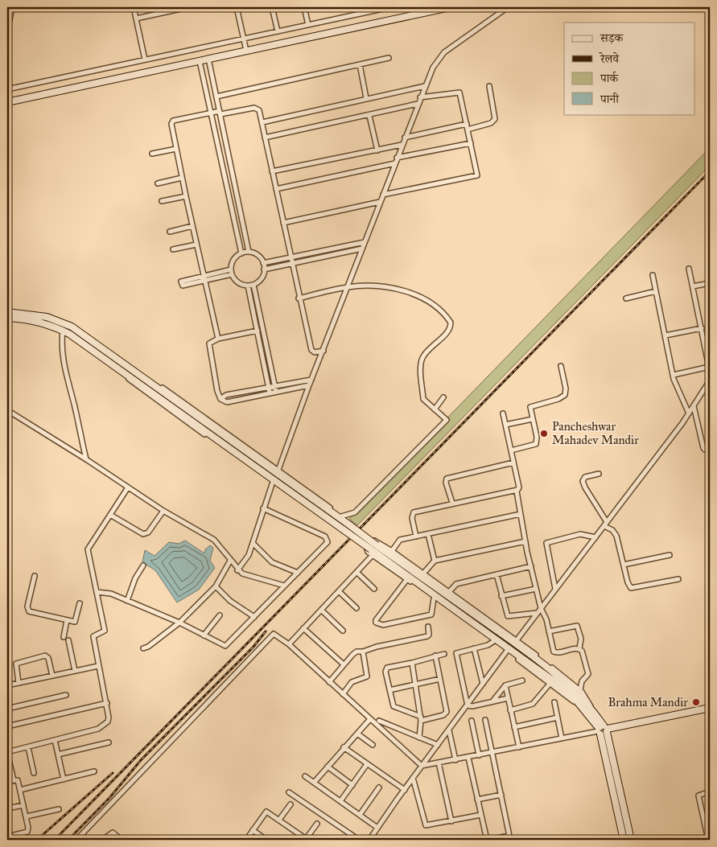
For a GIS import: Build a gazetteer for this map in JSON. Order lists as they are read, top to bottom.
{
  "places": ["Pancheshwar Mahadev Mandir", "Brahma Mandir"],
  "legend": [
    "सड़क",
    "रेलवे",
    "पार्क",
    "पानी"
  ]
}
